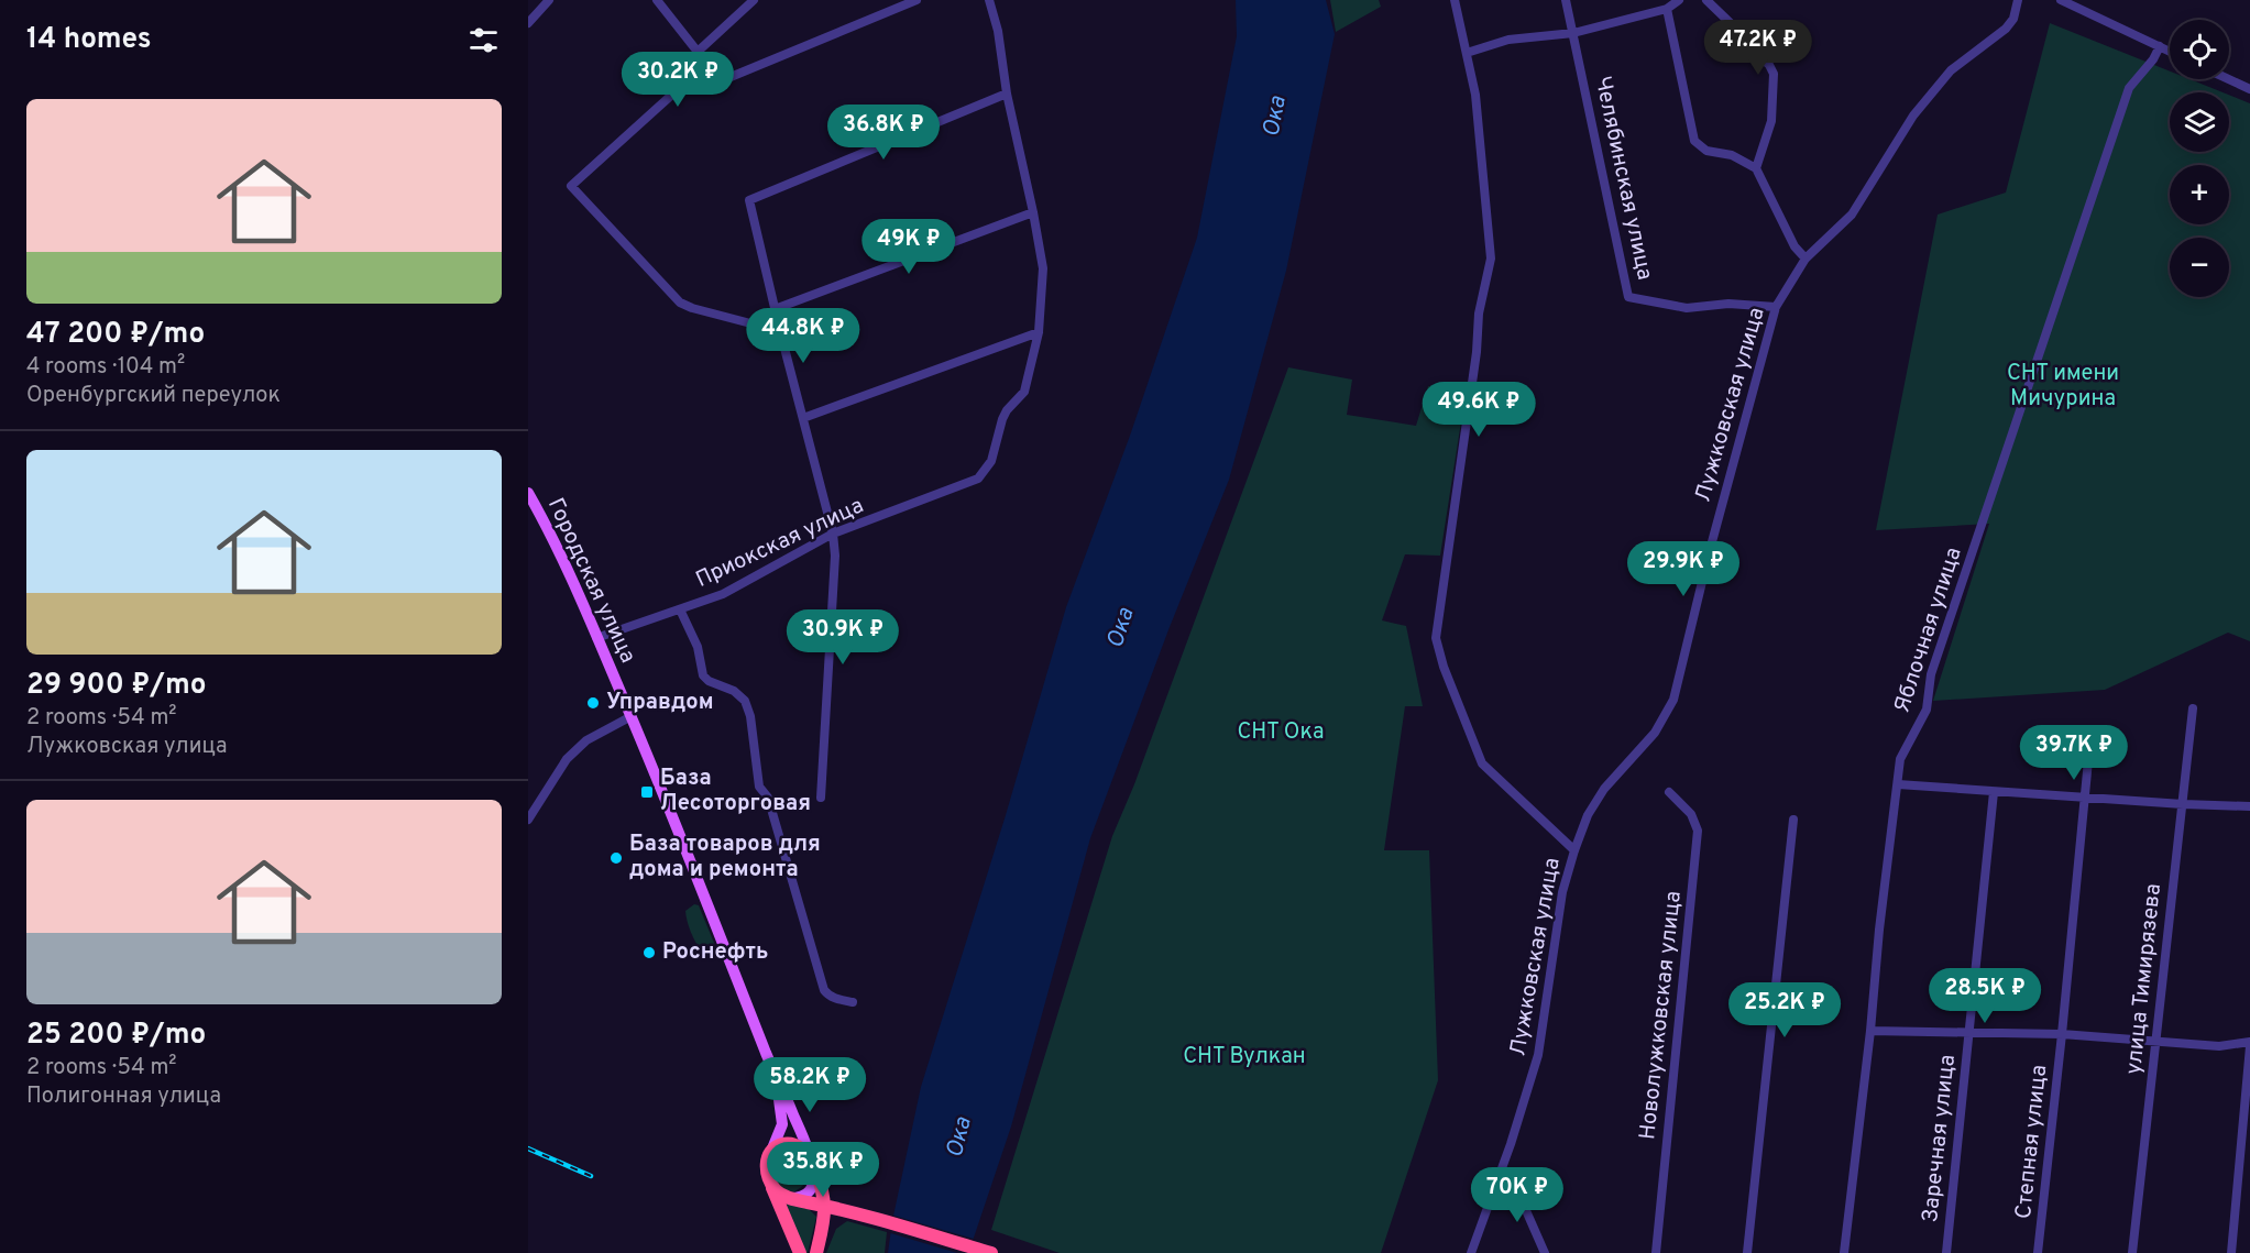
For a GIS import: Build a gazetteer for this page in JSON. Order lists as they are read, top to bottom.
{
  "streets": {
    "main road": ["Городская улица"],
    "street": [
      "Челябинская улица",
      "Лужковская улица",
      "Приокская улица",
      "Яблочная улица",
      "улица Тимирязева",
      "Новолужковская улица",
      "Заречная улица",
      "Степная улица"
    ]
  },
  "crossings": [
    ["Челябинская улица", "Лужковская улица"],
    ["Приокская улица", "Городская улица"]
  ],
  "water": ["Ока"],
  "parks": ["СНТ имени Мичурина", "СНТ Ока", "СНТ Вулкан"],
  "places": {
    "other": ["Управдом", "База товаров для дома и ремонта", "Роснефть"],
    "transit": ["База Лесоторговая"]
  },
  "page": {
    "heading": "14 homes",
    "map_buttons": ["+", "−"],
    "price": [
      "47.2K ₽",
      "30.2K ₽",
      "36.8K ₽",
      "49K ₽",
      "44.8K ₽",
      "49.6K ₽",
      "29.9K ₽",
      "30.9K ₽",
      "39.7K ₽",
      "28.5K ₽",
      "25.2K ₽",
      "58.2K ₽",
      "35.8K ₽",
      "70K ₽"
    ],
    "list": [
      {
        "name": "47 200 ₽/mo",
        "note": "4 rooms · 104 m² · Оренбургский переулок"
      },
      {
        "name": "29 900 ₽/mo",
        "note": "2 rooms · 54 m² · Лужковская улица"
      },
      {
        "name": "25 200 ₽/mo",
        "note": "2 rooms · 54 m² · Полигонная улица"
      }
    ]
  }
}
